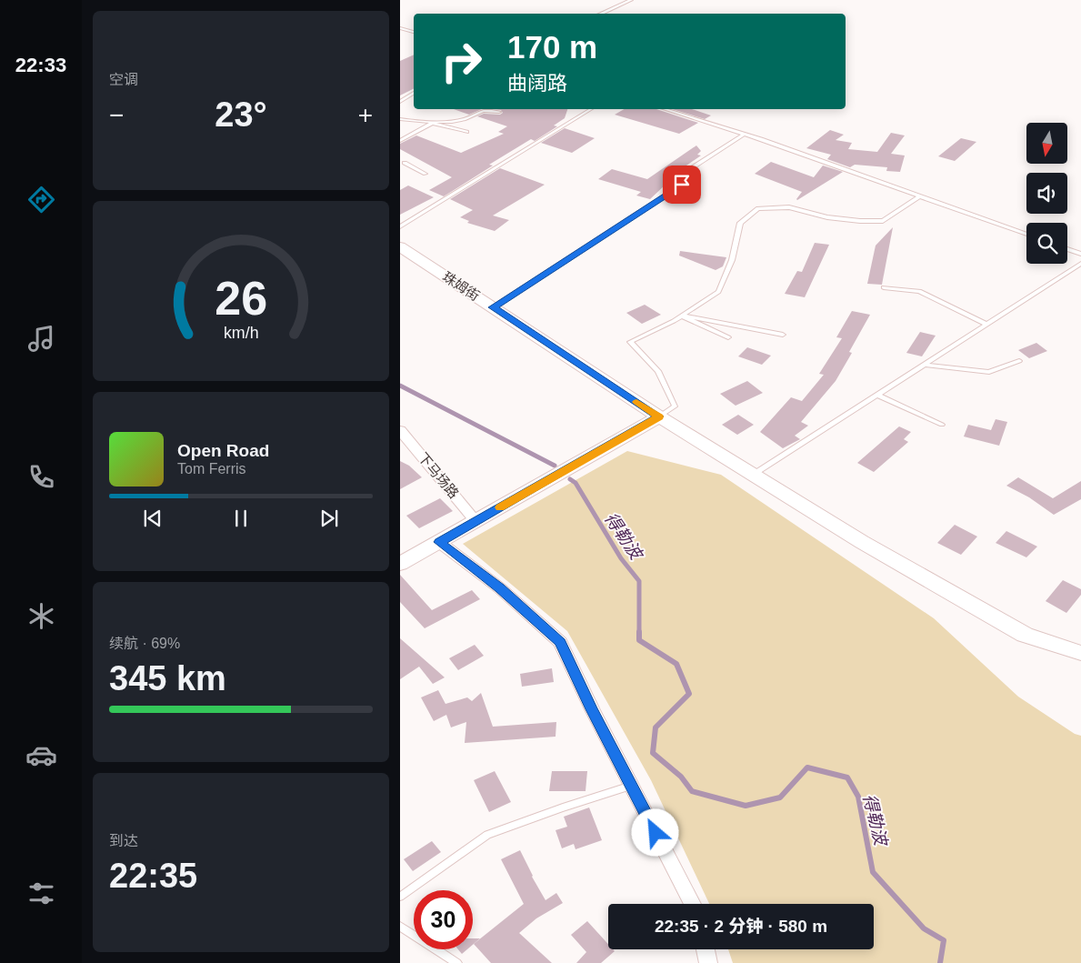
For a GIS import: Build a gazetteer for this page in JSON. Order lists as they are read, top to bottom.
{
  "streets": {
    "street": ["珠姆街", "下马场路"]
  },
  "water": ["得勒波"],
  "north": "bottom",
  "page": {
    "tabs": "22:33",
    "tile": [
      "空调",
      ["续航 · 69%", "345 km"],
      ["到达", "22:35"]
    ],
    "turn": ["170 m", "曲阔路"],
    "heat": ["−", "23°", "+"],
    "song": ["Open Road", "Tom Ferris"],
    "limit": "30",
    "trip": "22:35 · 2 分钟 · 580 m",
    "gauge": ["26", "km/h"]
  }
}
